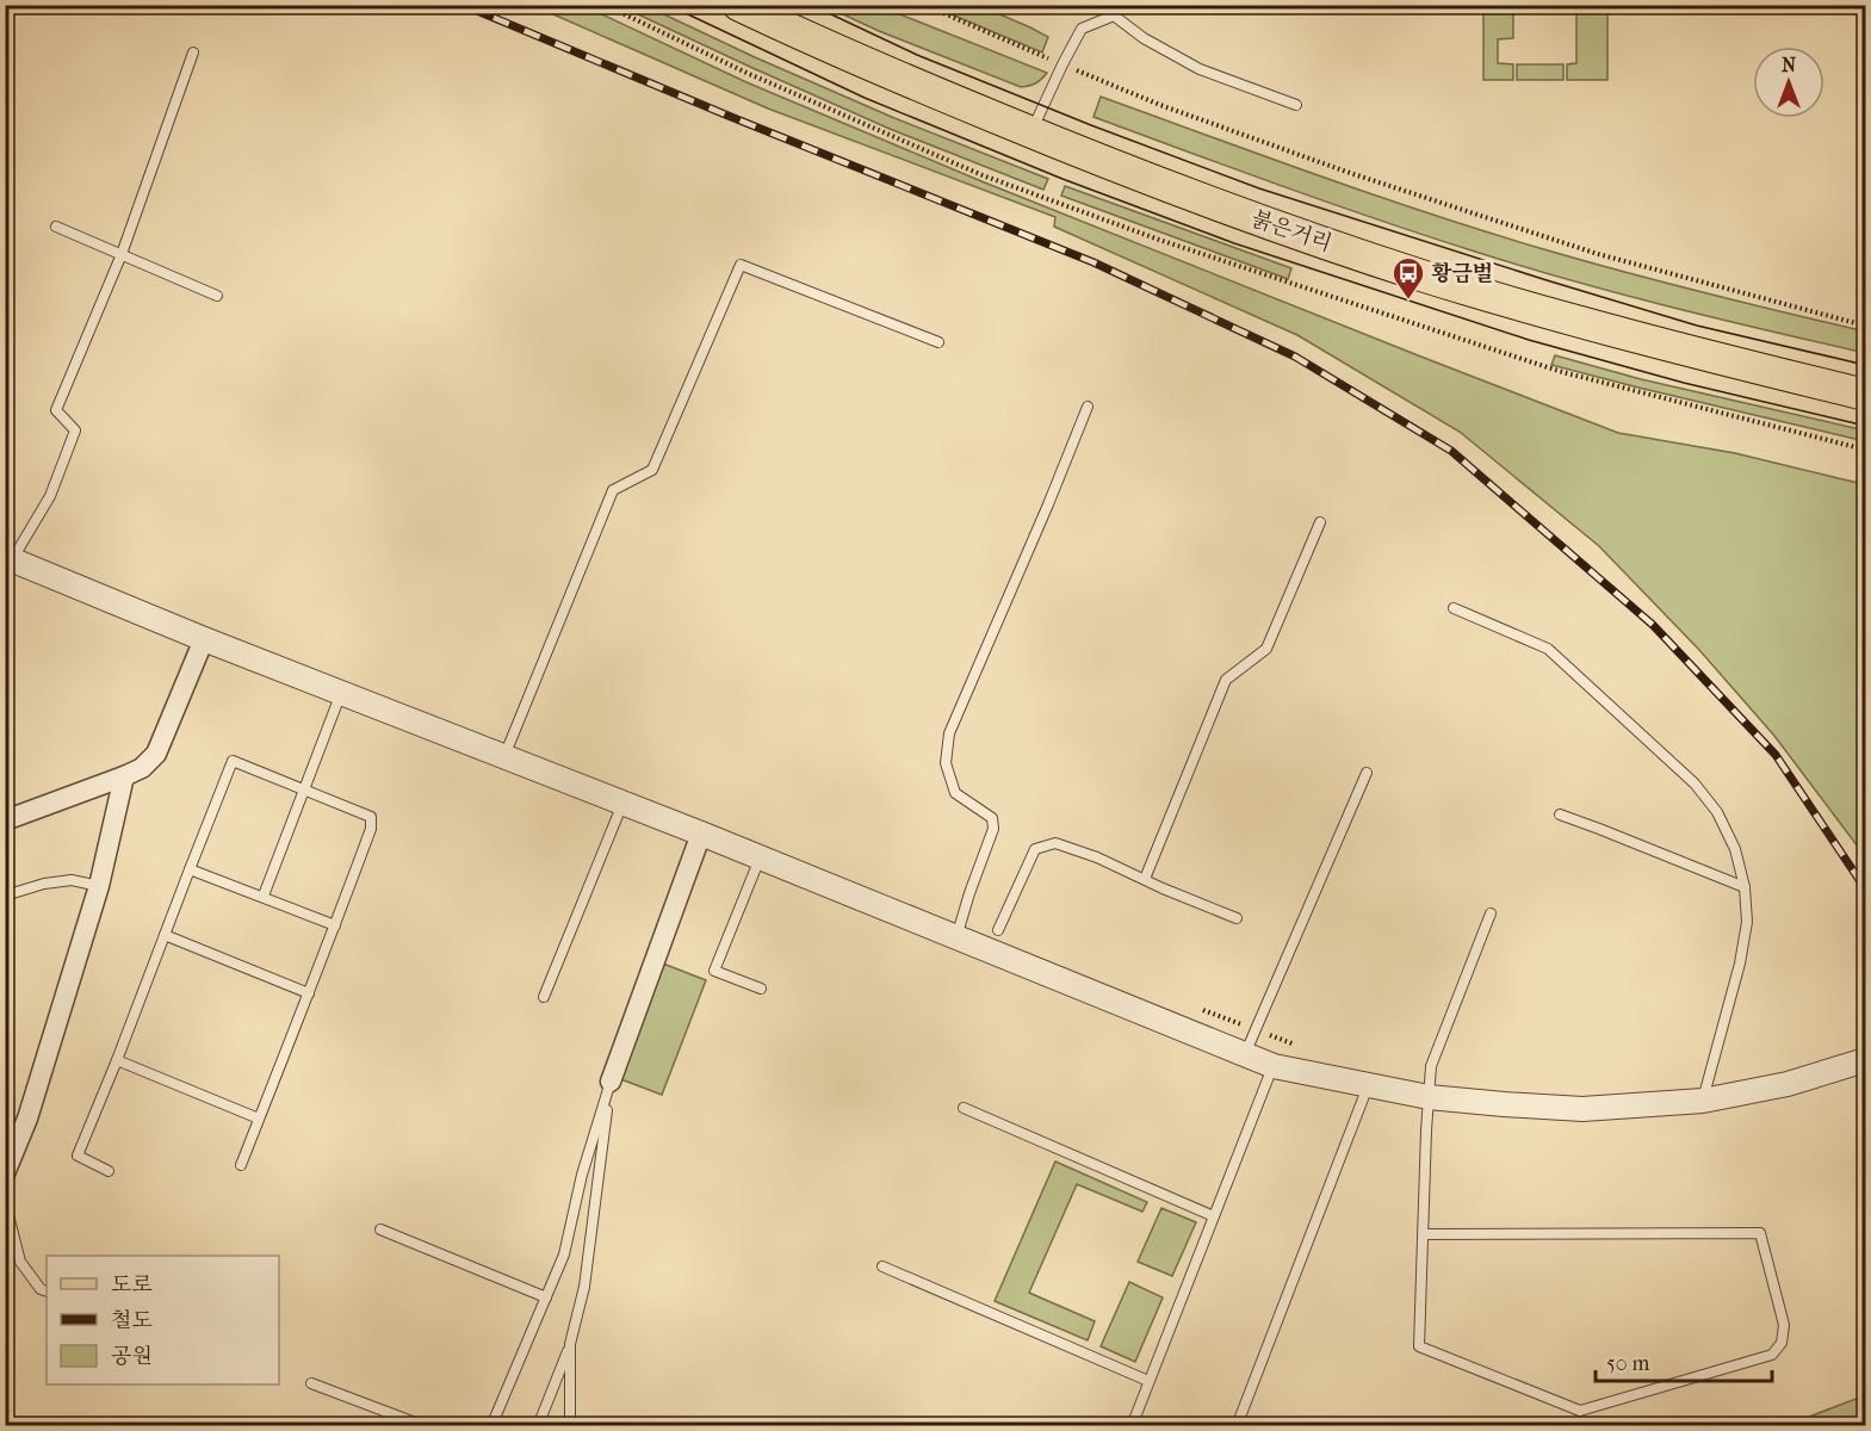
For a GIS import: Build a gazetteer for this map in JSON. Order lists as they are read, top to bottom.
{
  "streets": {
    "main road": ["붉은거리"]
  },
  "places": {
    "bus stop": ["황금벌"]
  },
  "legend": ["도로", "철도", "공원"],
  "scale_bar": "50 m",
  "north": "top"
}
